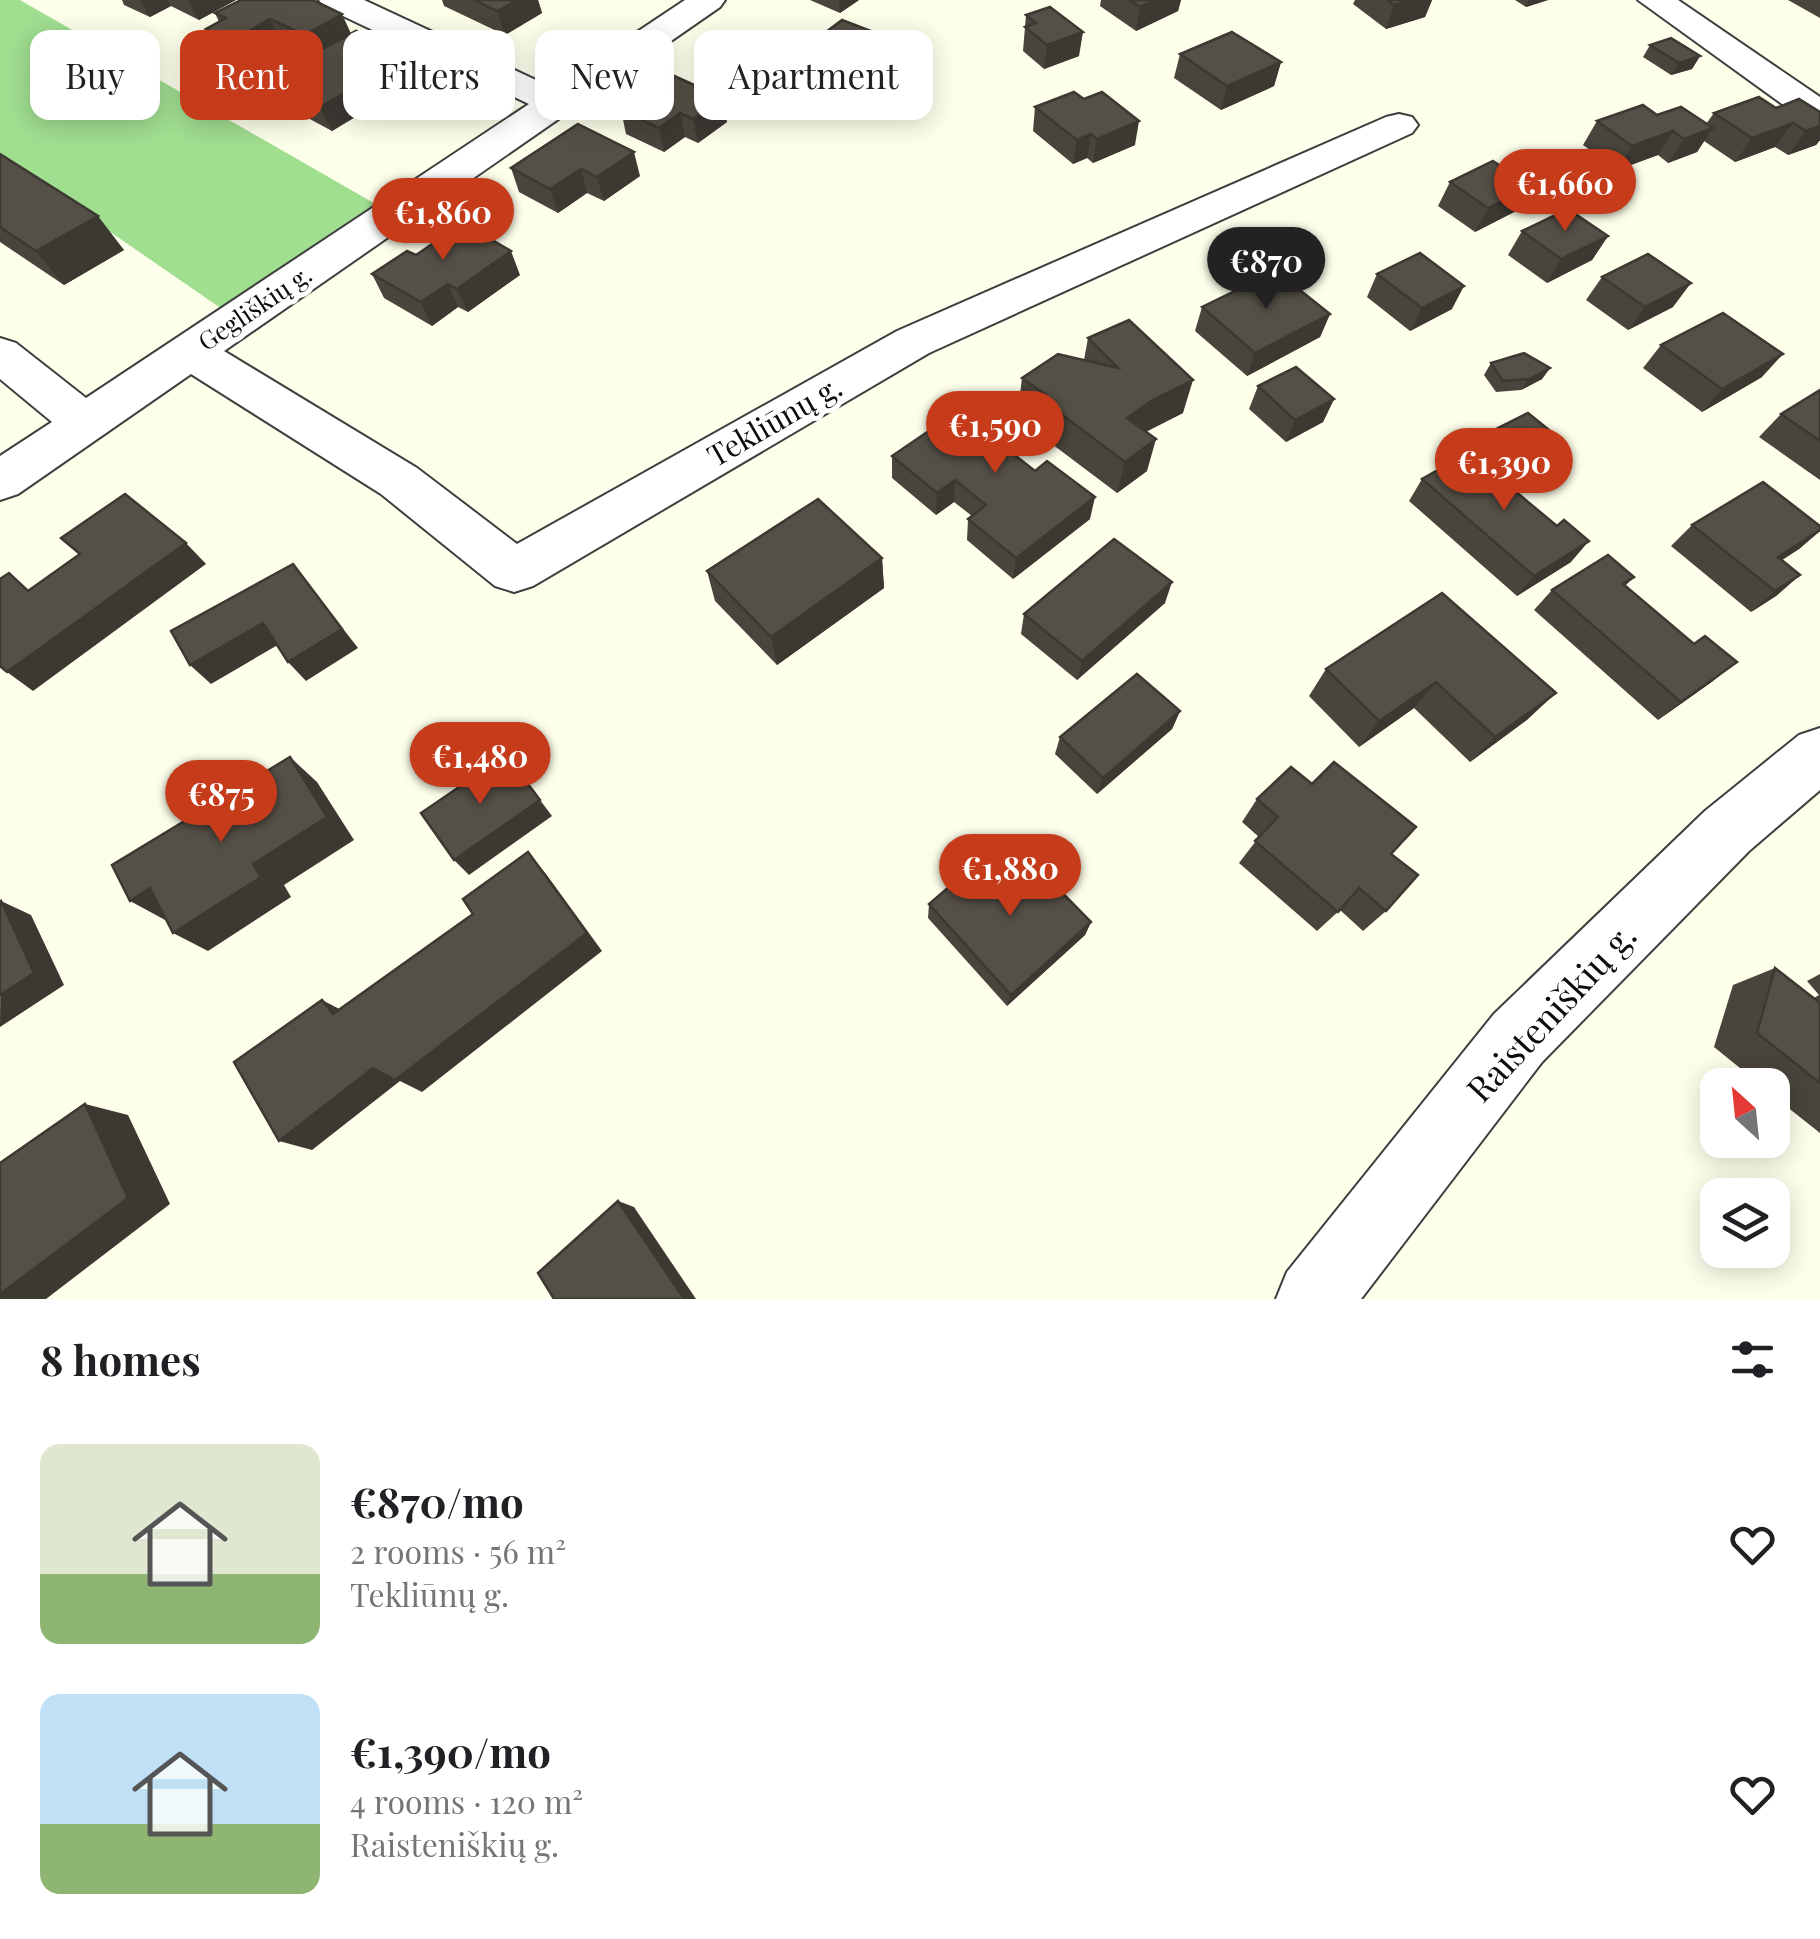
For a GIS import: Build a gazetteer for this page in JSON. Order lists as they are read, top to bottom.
{
  "streets": {
    "street": ["Gegliškių g.", "Tekliūnų g.", "Raisteniškių g."]
  },
  "crossings": [
    ["Gegliškių g.", "Tekliūnų g."]
  ],
  "north": "top left",
  "page": {
    "chip": [
      "Buy",
      "Rent",
      "Filters",
      "New",
      "Apartment"
    ],
    "price": [
      "€1,660",
      "€1,860",
      "€870",
      "€1,590",
      "€1,390",
      "€1,480",
      "€875",
      "€1,880"
    ],
    "heading": "8 homes",
    "list": [
      {
        "name": "€870/mo",
        "note": "2 rooms · 56 m² · Tekliūnų g."
      },
      {
        "name": "€1,390/mo",
        "note": "4 rooms · 120 m² · Raisteniškių g."
      }
    ]
  }
}
